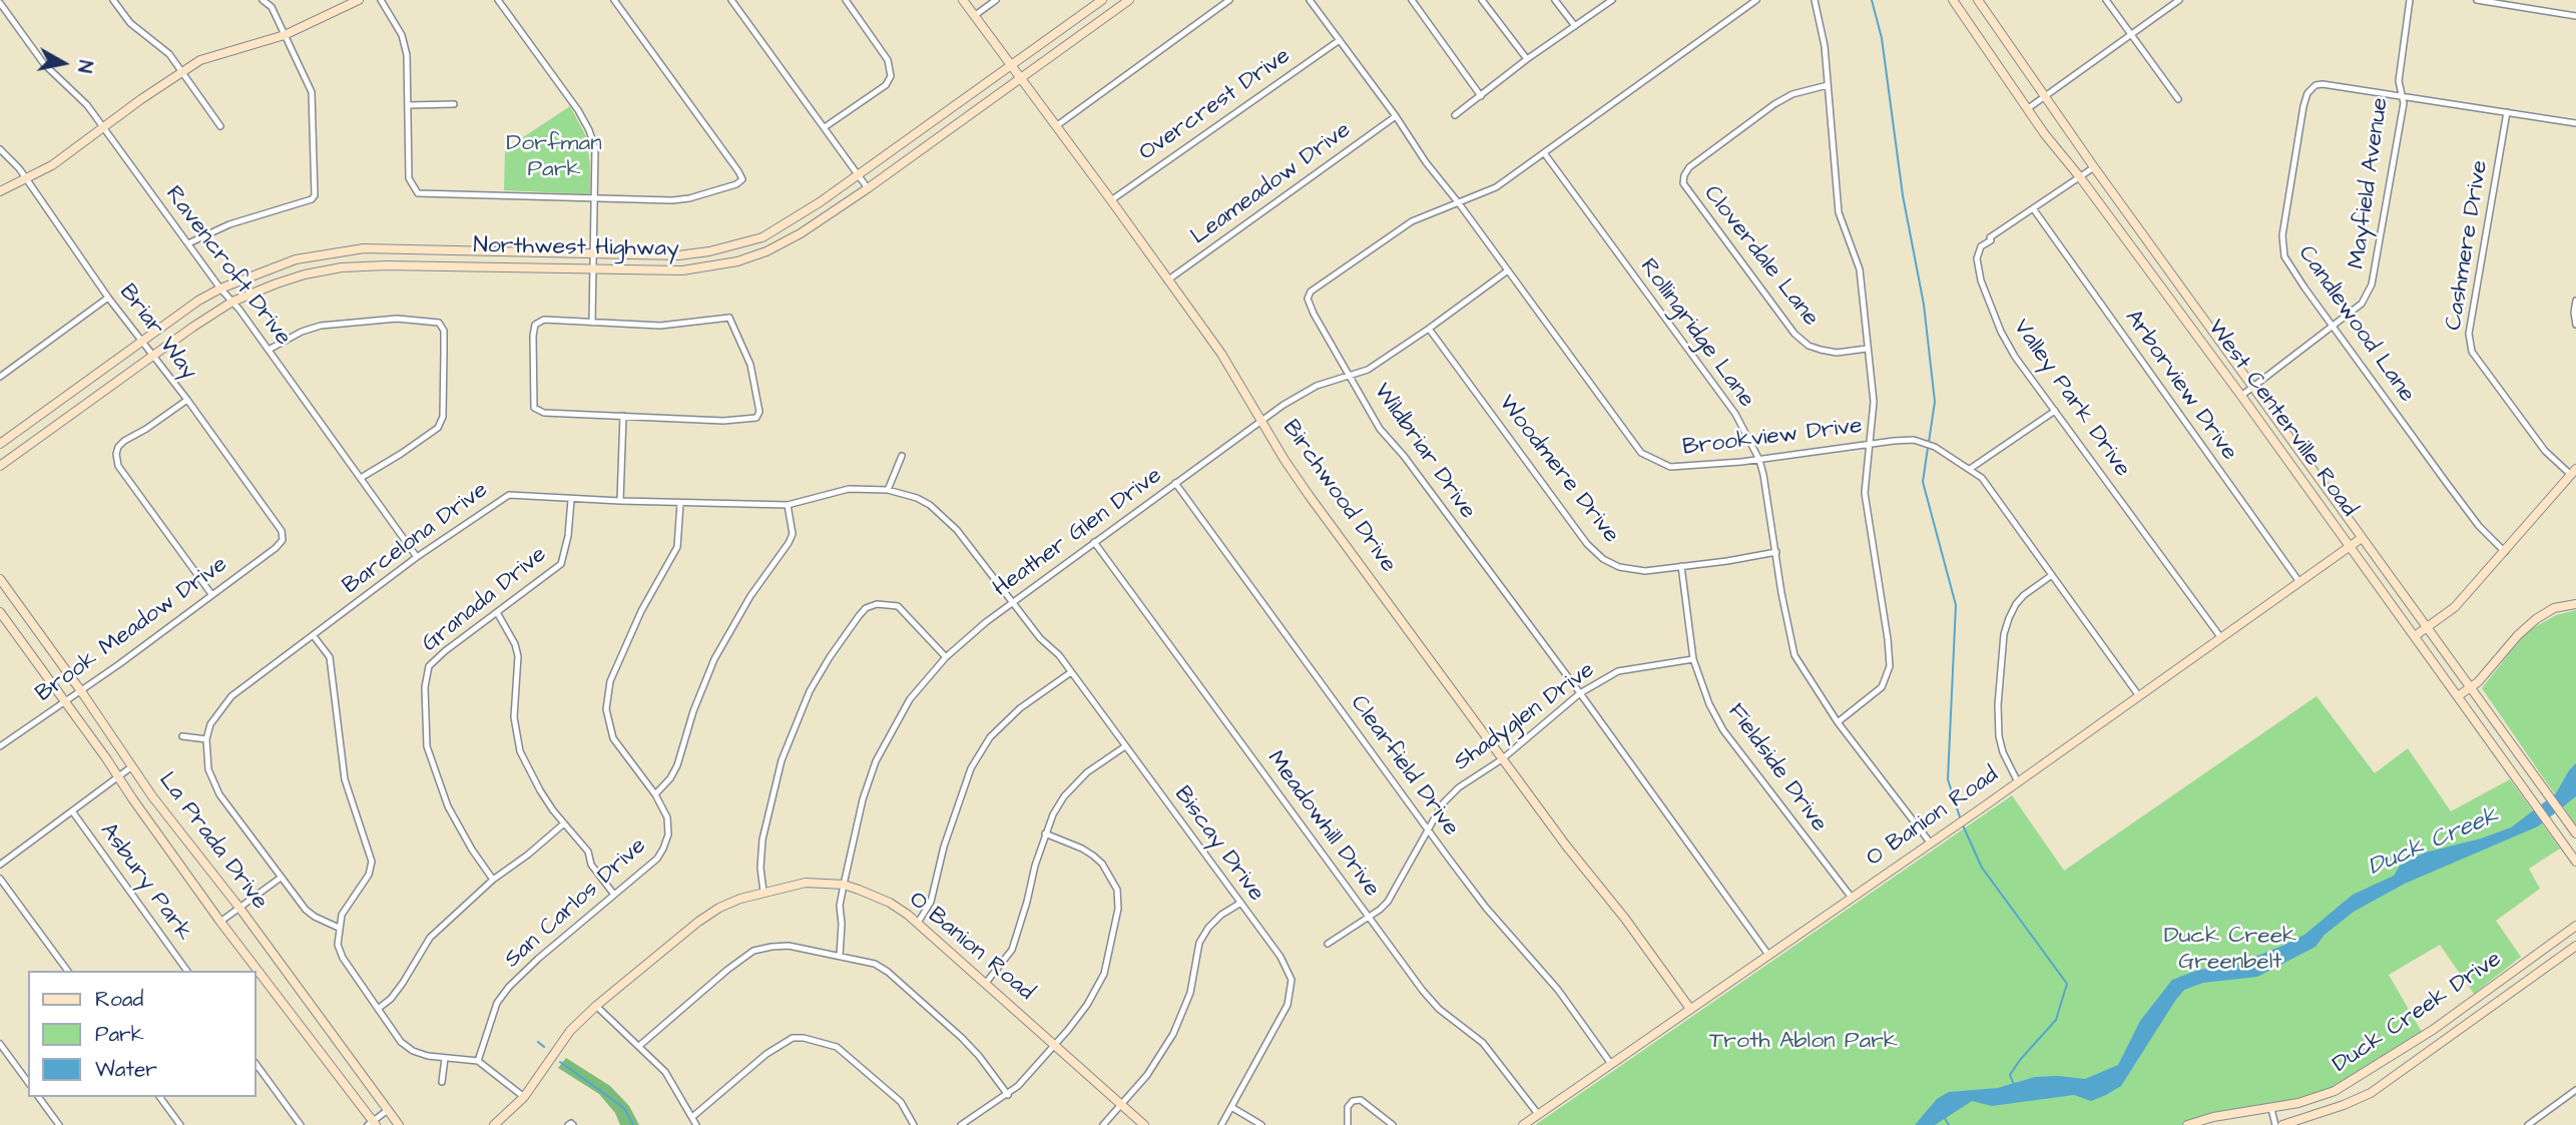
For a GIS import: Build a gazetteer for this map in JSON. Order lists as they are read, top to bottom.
{
  "streets": {
    "main road": [
      "Northwest Highway",
      "West Centerville Road",
      "Birchwood Drive",
      "O Banion Road",
      "La Prada Drive",
      "Duck Creek Drive"
    ],
    "street": [
      "Overcrest Drive",
      "Mayfield Avenue",
      "Leameadow Drive",
      "Cashmere Drive",
      "Cloverdale Lane",
      "Ravencroft Drive",
      "Candlewood Lane",
      "Briar Way",
      "Rollingridge Lane",
      "Arborview Drive",
      "Valley Park Drive",
      "Brookview Drive",
      "Wildbriar Drive",
      "Woodmere Drive",
      "Heather Glen Drive",
      "Barcelona Drive",
      "Granada Drive",
      "Brook Meadow Drive",
      "Shadyglen Drive",
      "Clearfield Drive",
      "Fieldside Drive",
      "Meadowhill Drive",
      "Biscay Drive",
      "Asbury Park",
      "San Carlos Drive"
    ]
  },
  "crossings": [
    ["Overcrest Drive", "Brookview Drive"],
    ["Overcrest Drive", "Birchwood Drive"],
    ["Mayfield Avenue", "Candlewood Lane"],
    ["Mayfield Avenue", "West Centerville Road"],
    ["Leameadow Drive", "Brookview Drive"],
    ["Leameadow Drive", "Birchwood Drive"],
    ["Northwest Highway", "Ravencroft Drive"],
    ["Northwest Highway", "Briar Way"],
    ["Northwest Highway", "Birchwood Drive"],
    ["Ravencroft Drive", "Barcelona Drive"],
    ["Briar Way", "Brook Meadow Drive"],
    ["Rollingridge Lane", "Brookview Drive"],
    ["Rollingridge Lane", "Wildbriar Drive"],
    ["Rollingridge Lane", "Woodmere Drive"],
    ["Rollingridge Lane", "O Banion Road"],
    ["Arborview Drive", "Valley Park Drive"],
    ["Arborview Drive", "O Banion Road"],
    ["Valley Park Drive", "West Centerville Road"],
    ["Valley Park Drive", "O Banion Road"],
    ["West Centerville Road", "O Banion Road"],
    ["Brookview Drive", "Wildbriar Drive"],
    ["Brookview Drive", "Heather Glen Drive"],
    ["Brookview Drive", "O Banion Road"],
    ["Wildbriar Drive", "Heather Glen Drive"],
    ["Wildbriar Drive", "Shadyglen Drive"],
    ["Wildbriar Drive", "O Banion Road"],
    ["Woodmere Drive", "Heather Glen Drive"],
    ["Woodmere Drive", "Fieldside Drive"],
    ["Birchwood Drive", "Heather Glen Drive"],
    ["Birchwood Drive", "Shadyglen Drive"],
    ["Birchwood Drive", "O Banion Road"],
    ["Heather Glen Drive", "Barcelona Drive"],
    ["Heather Glen Drive", "Clearfield Drive"],
    ["Heather Glen Drive", "O Banion Road"],
    ["Heather Glen Drive", "Meadowhill Drive"],
    ["Heather Glen Drive", "Biscay Drive"],
    ["Barcelona Drive", "Granada Drive"],
    ["Barcelona Drive", "Biscay Drive"],
    ["Barcelona Drive", "San Carlos Drive"],
    ["Brook Meadow Drive", "La Prada Drive"],
    ["Shadyglen Drive", "Clearfield Drive"],
    ["Shadyglen Drive", "Fieldside Drive"],
    ["Shadyglen Drive", "Meadowhill Drive"],
    ["Clearfield Drive", "O Banion Road"],
    ["Fieldside Drive", "O Banion Road"],
    ["O Banion Road", "Meadowhill Drive"]
  ],
  "water": ["Duck Creek"],
  "parks": ["Dorfman Park", "Duck Creek Greenbelt", "Troth Ablon Park"],
  "legend": ["Road", "Park", "Water"],
  "north": "right"
}
